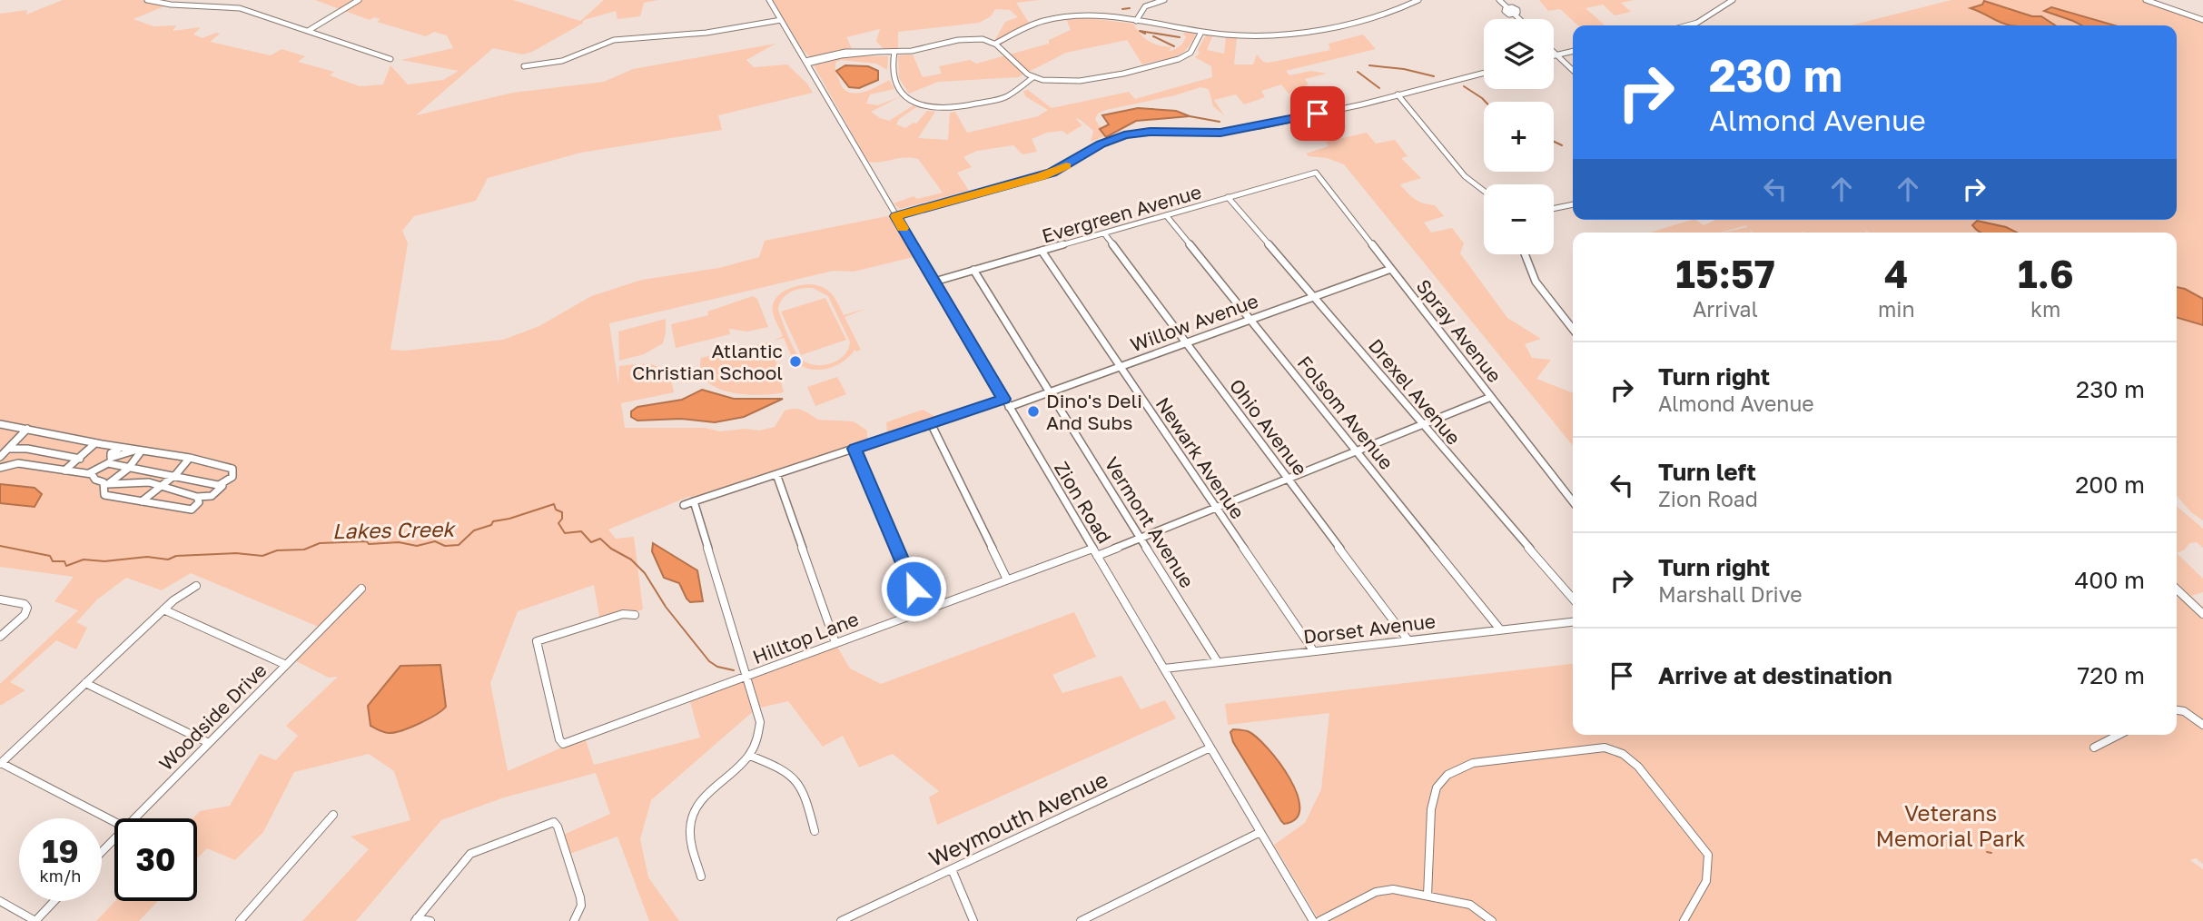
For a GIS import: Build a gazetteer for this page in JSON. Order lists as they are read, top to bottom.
{
  "streets": {
    "street": [
      "Evergreen Avenue",
      "Willow Avenue",
      "Spray Avenue",
      "Drexel Avenue",
      "Folsom Avenue",
      "Ohio Avenue",
      "Newark Avenue",
      "Zion Road",
      "Vermont Avenue",
      "Dorset Avenue",
      "Hilltop Lane",
      "Woodside Drive",
      "Weymouth Avenue"
    ]
  },
  "crossings": [
    ["Evergreen Avenue", "Spray Avenue"],
    ["Evergreen Avenue", "Drexel Avenue"],
    ["Evergreen Avenue", "Folsom Avenue"],
    ["Evergreen Avenue", "Ohio Avenue"],
    ["Evergreen Avenue", "Newark Avenue"],
    ["Evergreen Avenue", "Zion Road"],
    ["Evergreen Avenue", "Vermont Avenue"],
    ["Willow Avenue", "Spray Avenue"],
    ["Willow Avenue", "Drexel Avenue"],
    ["Willow Avenue", "Folsom Avenue"],
    ["Willow Avenue", "Ohio Avenue"],
    ["Willow Avenue", "Newark Avenue"],
    ["Willow Avenue", "Zion Road"],
    ["Willow Avenue", "Vermont Avenue"],
    ["Folsom Avenue", "Dorset Avenue"],
    ["Ohio Avenue", "Dorset Avenue"],
    ["Newark Avenue", "Dorset Avenue"],
    ["Zion Road", "Dorset Avenue"],
    ["Zion Road", "Hilltop Lane"],
    ["Zion Road", "Weymouth Avenue"],
    ["Vermont Avenue", "Dorset Avenue"]
  ],
  "water": ["Lakes Creek"],
  "parks": ["Veterans Memorial Park"],
  "places": ["Atlantic Christian School", "Dino's Deli And Subs"],
  "page": {
    "map_buttons": ["+", "−"],
    "turn": ["230 m", "Almond Avenue"],
    "eta": [
      "15:57",
      "Arrival",
      "4",
      "min",
      "1.6",
      "km"
    ],
    "list": [
      {
        "name": "Turn right",
        "note": "Almond Avenue",
        "value": "230 m"
      },
      {
        "name": "Turn left",
        "note": "Zion Road",
        "value": "200 m"
      },
      {
        "name": "Turn right",
        "note": "Marshall Drive",
        "value": "400 m"
      },
      {
        "name": "Arrive at destination",
        "value": "720 m"
      }
    ],
    "speed": "19 km/h",
    "limit": "30"
  }
}
